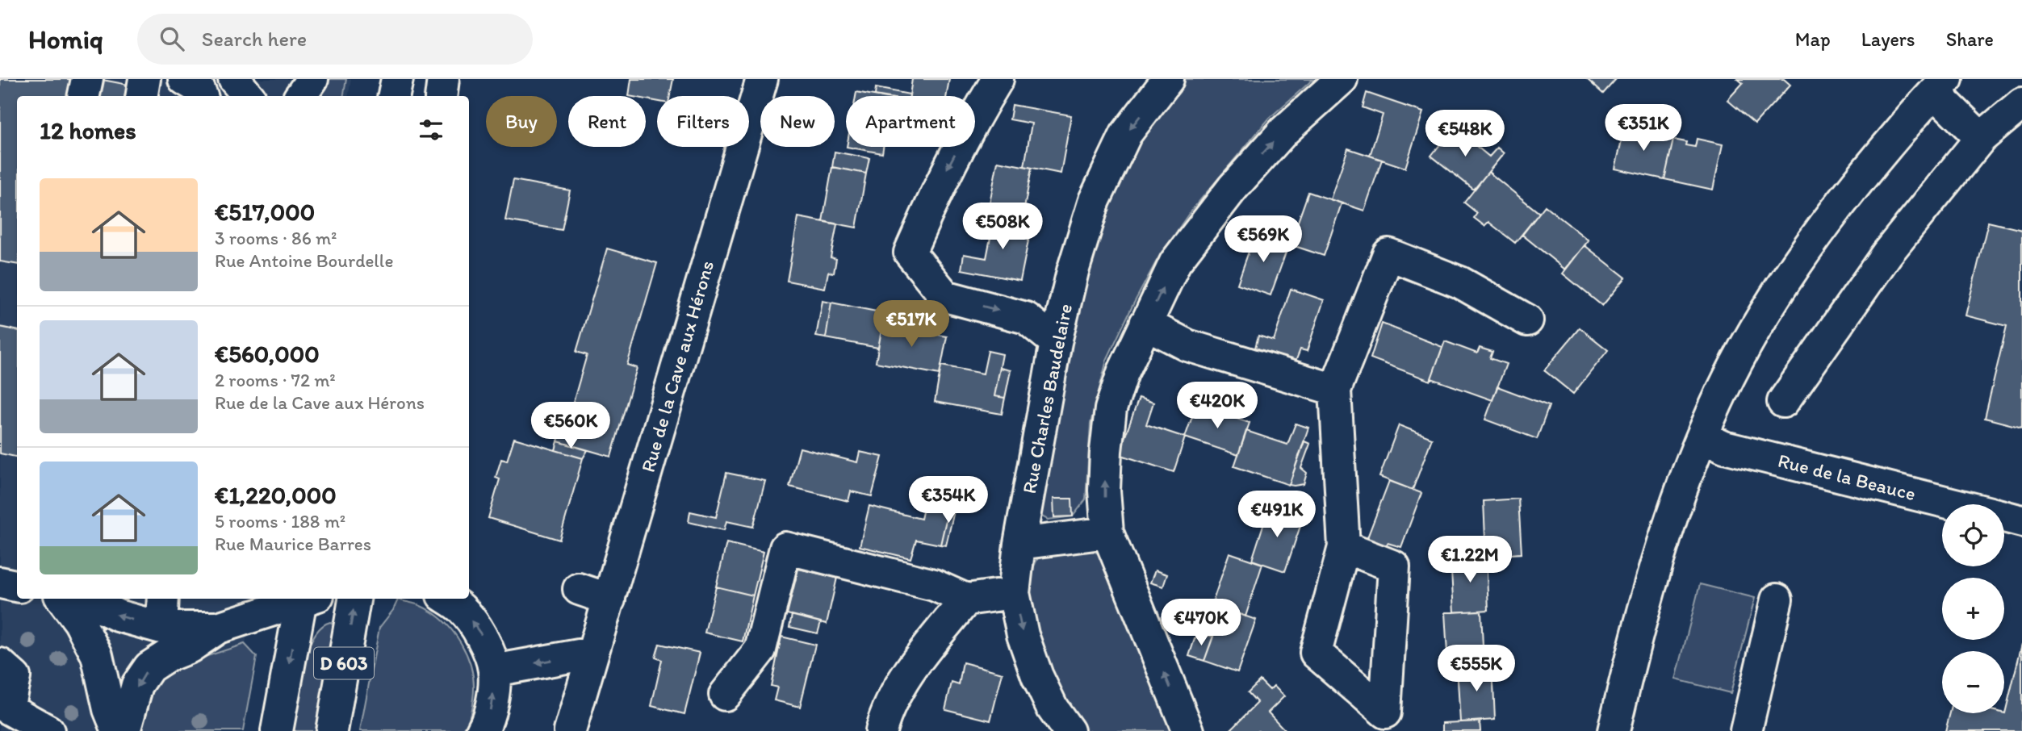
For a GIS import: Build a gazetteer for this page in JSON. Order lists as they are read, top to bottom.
{
  "streets": {
    "street": [
      "Rue de la Cave aux Hérons",
      "Rue Charles Baudelaire",
      "Rue de la Beauce",
      "D 603"
    ]
  },
  "one_way": ["Rue Charles Baudelaire"],
  "page": {
    "header": "Homiq",
    "search": "Search here",
    "nav": ["Map", "Layers", "Share"],
    "chip": [
      "Buy",
      "Rent",
      "Filters",
      "New",
      "Apartment"
    ],
    "heading": "12 homes",
    "price": [
      "€351K",
      "€548K",
      "€508K",
      "€569K",
      "€517K",
      "€420K",
      "€560K",
      "€354K",
      "€491K",
      "€1.22M",
      "€470K",
      "€555K"
    ],
    "list": [
      {
        "name": "€517,000",
        "note": "3 rooms · 86 m² · Rue Antoine Bourdelle"
      },
      {
        "name": "€560,000",
        "note": "2 rooms · 72 m² · Rue de la Cave aux Hérons"
      },
      {
        "name": "€1,220,000",
        "note": "5 rooms · 188 m² · Rue Maurice Barres"
      }
    ],
    "map_buttons": ["+", "−"]
  }
}
